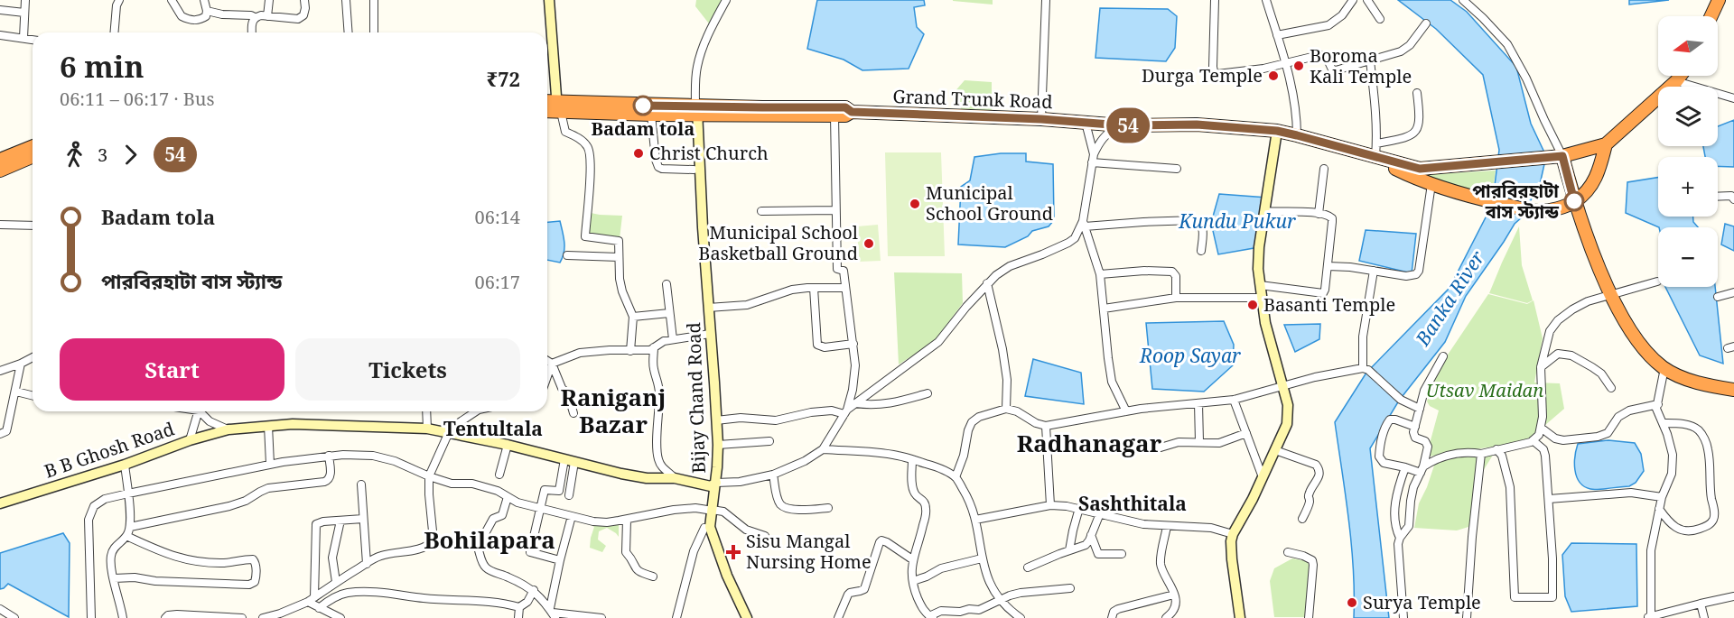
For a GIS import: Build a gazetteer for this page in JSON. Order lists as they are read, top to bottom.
{
  "streets": {
    "highway": ["Grand Trunk Road"],
    "street": ["Bijay Chand Road", "B B Ghosh Road"]
  },
  "crossings": [
    ["Bijay Chand Road", "B B Ghosh Road"]
  ],
  "districts": [
    "Raniganj Bazar",
    "Tentultala",
    "Radhanagar",
    "Sashthitala",
    "Bohilapara"
  ],
  "water": ["Kundu Pukur", "Banka River", "Roop Sayar"],
  "parks": ["Utsav Maidan"],
  "places": {
    "other": [
      "Boroma Kali Temple",
      "Durga Temple",
      "Badam tola",
      "Christ Church",
      "পারবিরহাটা বাস স্ট্যান্ড",
      "Municipal School Ground",
      "Municipal School Basketball Ground",
      "Basanti Temple",
      "Surya Temple"
    ],
    "health": ["Sisu Mangal Nursing Home"]
  },
  "lines": ["bus line 54"],
  "north": "left",
  "page": {
    "on_map": "54",
    "map_buttons": ["+", "−"],
    "heading": ["6 min", "06:11 – 06:17 · Bus", "₹72"],
    "legs": ["3", "54"],
    "list": [
      {
        "name": "Badam tola",
        "value": "06:14"
      },
      {
        "name": "পারবিরহাটা বাস স্ট্যান্ড",
        "value": "06:17"
      }
    ],
    "buttons": ["Start", "Tickets"]
  }
}
